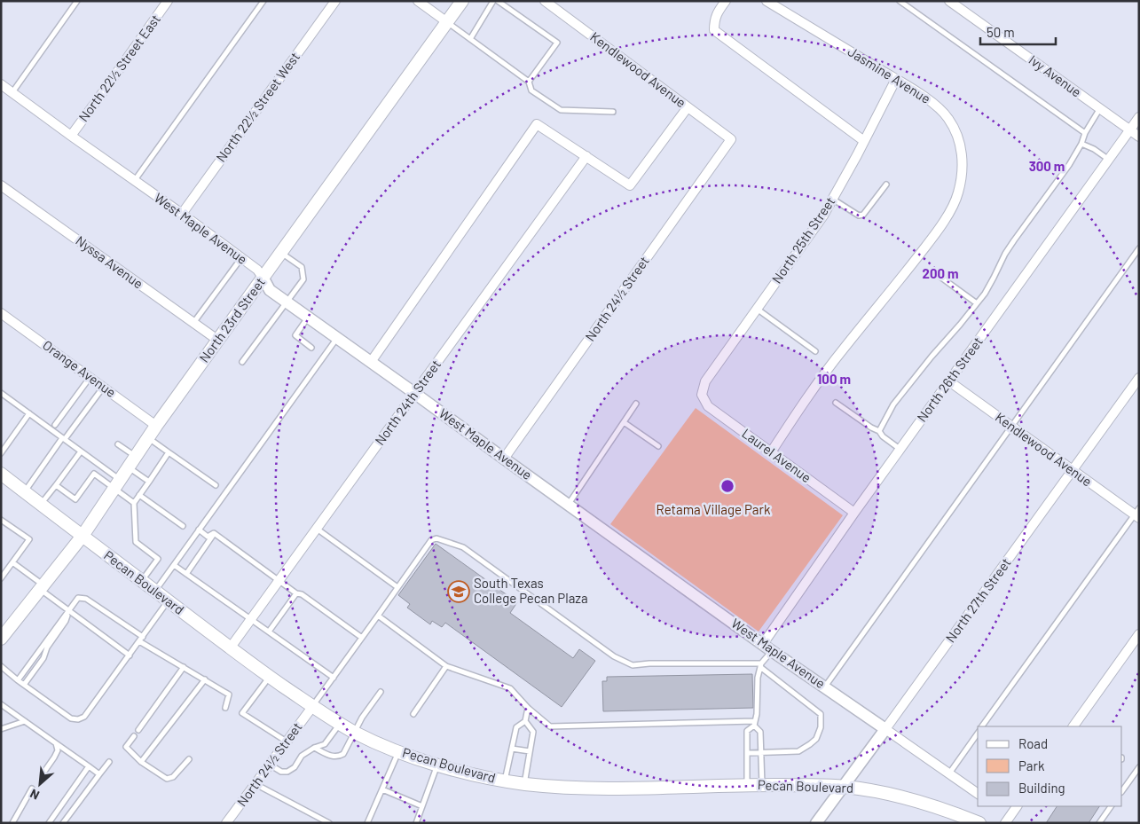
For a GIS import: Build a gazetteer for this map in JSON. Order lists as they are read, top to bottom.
{
  "streets": {
    "main road": ["North 23rd Street", "Pecan Boulevard"],
    "street": [
      "North 22½ Street East",
      "Kendlewood Avenue",
      "Jasmine Avenue",
      "Ivy Avenue",
      "North 22½ Street West",
      "West Maple Avenue",
      "North 25th Street",
      "Nyssa Avenue",
      "North 24½ Street",
      "Orange Avenue",
      "North 26th Street",
      "North 24th Street",
      "Laurel Avenue",
      "North 27th Street"
    ]
  },
  "crossings": [
    ["North 22½ Street East", "West Maple Avenue"],
    ["Kendlewood Avenue", "North 24½ Street"],
    ["Kendlewood Avenue", "North 26th Street"],
    ["Kendlewood Avenue", "North 27th Street"],
    ["Jasmine Avenue", "North 25th Street"],
    ["Jasmine Avenue", "Laurel Avenue"],
    ["Ivy Avenue", "North 26th Street"],
    ["North 22½ Street West", "West Maple Avenue"],
    ["West Maple Avenue", "North 24½ Street"],
    ["West Maple Avenue", "North 23rd Street"],
    ["West Maple Avenue", "North 26th Street"],
    ["West Maple Avenue", "North 24th Street"],
    ["West Maple Avenue", "North 27th Street"],
    ["North 25th Street", "Laurel Avenue"],
    ["Nyssa Avenue", "North 23rd Street"],
    ["North 24½ Street", "Pecan Boulevard"],
    ["North 23rd Street", "Orange Avenue"],
    ["North 23rd Street", "Pecan Boulevard"],
    ["North 26th Street", "Laurel Avenue"],
    ["North 24th Street", "Pecan Boulevard"],
    ["Pecan Boulevard", "North 27th Street"]
  ],
  "parks": ["Retama Village Park"],
  "places": {
    "school or university": ["South Texas College Pecan Plaza"]
  },
  "legend": ["Road", "Park", "Building"],
  "scale_bar": "50 m",
  "north": "bottom left",
  "rings": ["300 m", "200 m", "100 m"]
}
